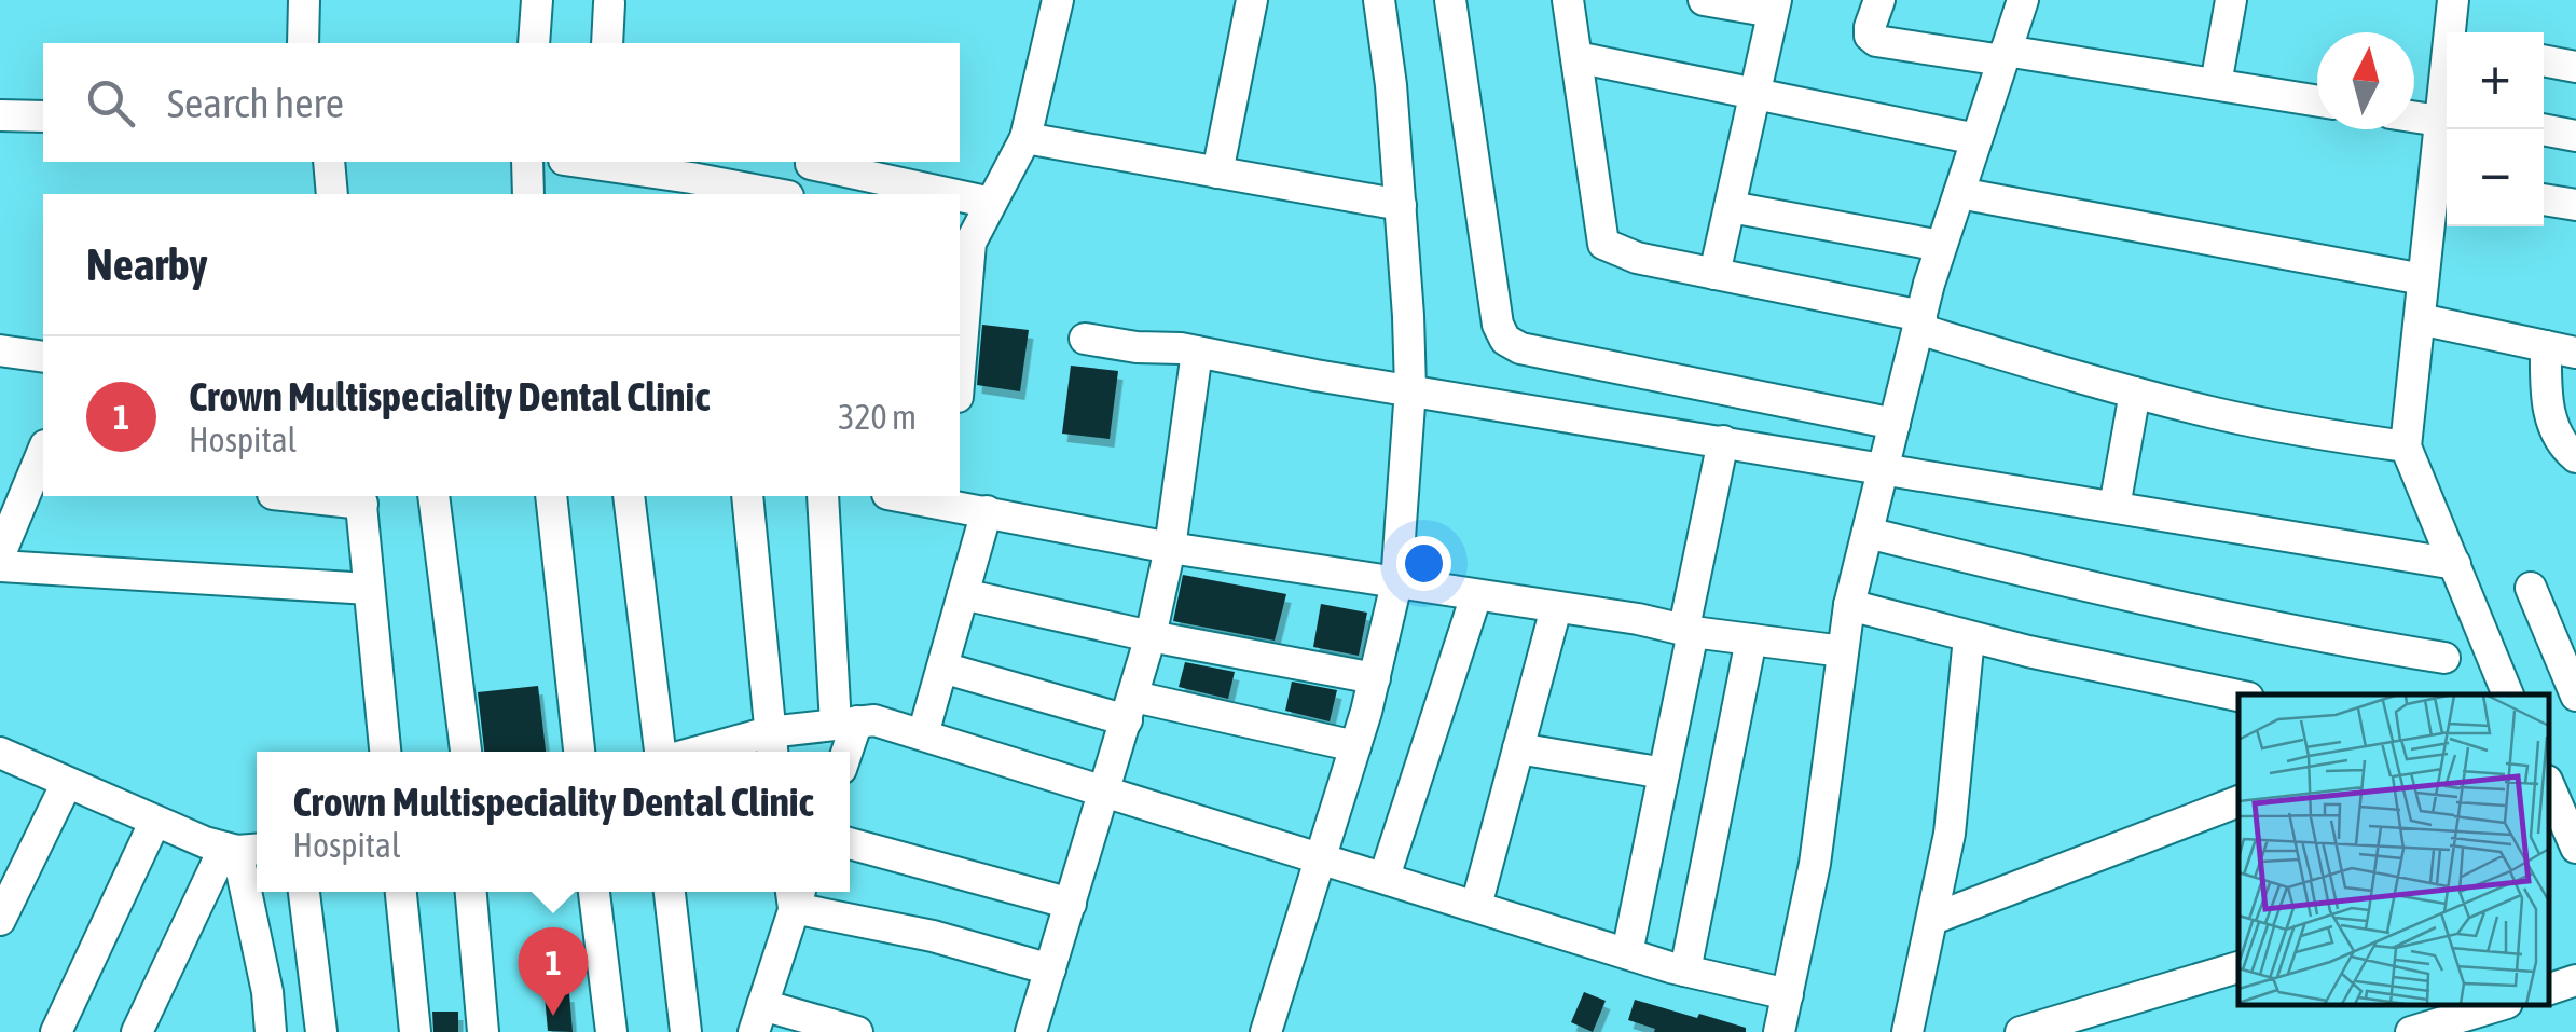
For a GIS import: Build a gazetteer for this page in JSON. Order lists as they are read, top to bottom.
{
  "north": "top",
  "page": {
    "map_buttons": ["+", "−"],
    "search": "Search here",
    "heading": "Nearby",
    "list": [
      {
        "mark": "1",
        "name": "Crown Multispeciality Dental Clinic",
        "note": "Hospital",
        "value": "320 m"
      }
    ],
    "popup": ["Crown Multispeciality Dental Clinic", "Hospital"],
    "pins": "1"
  }
}
